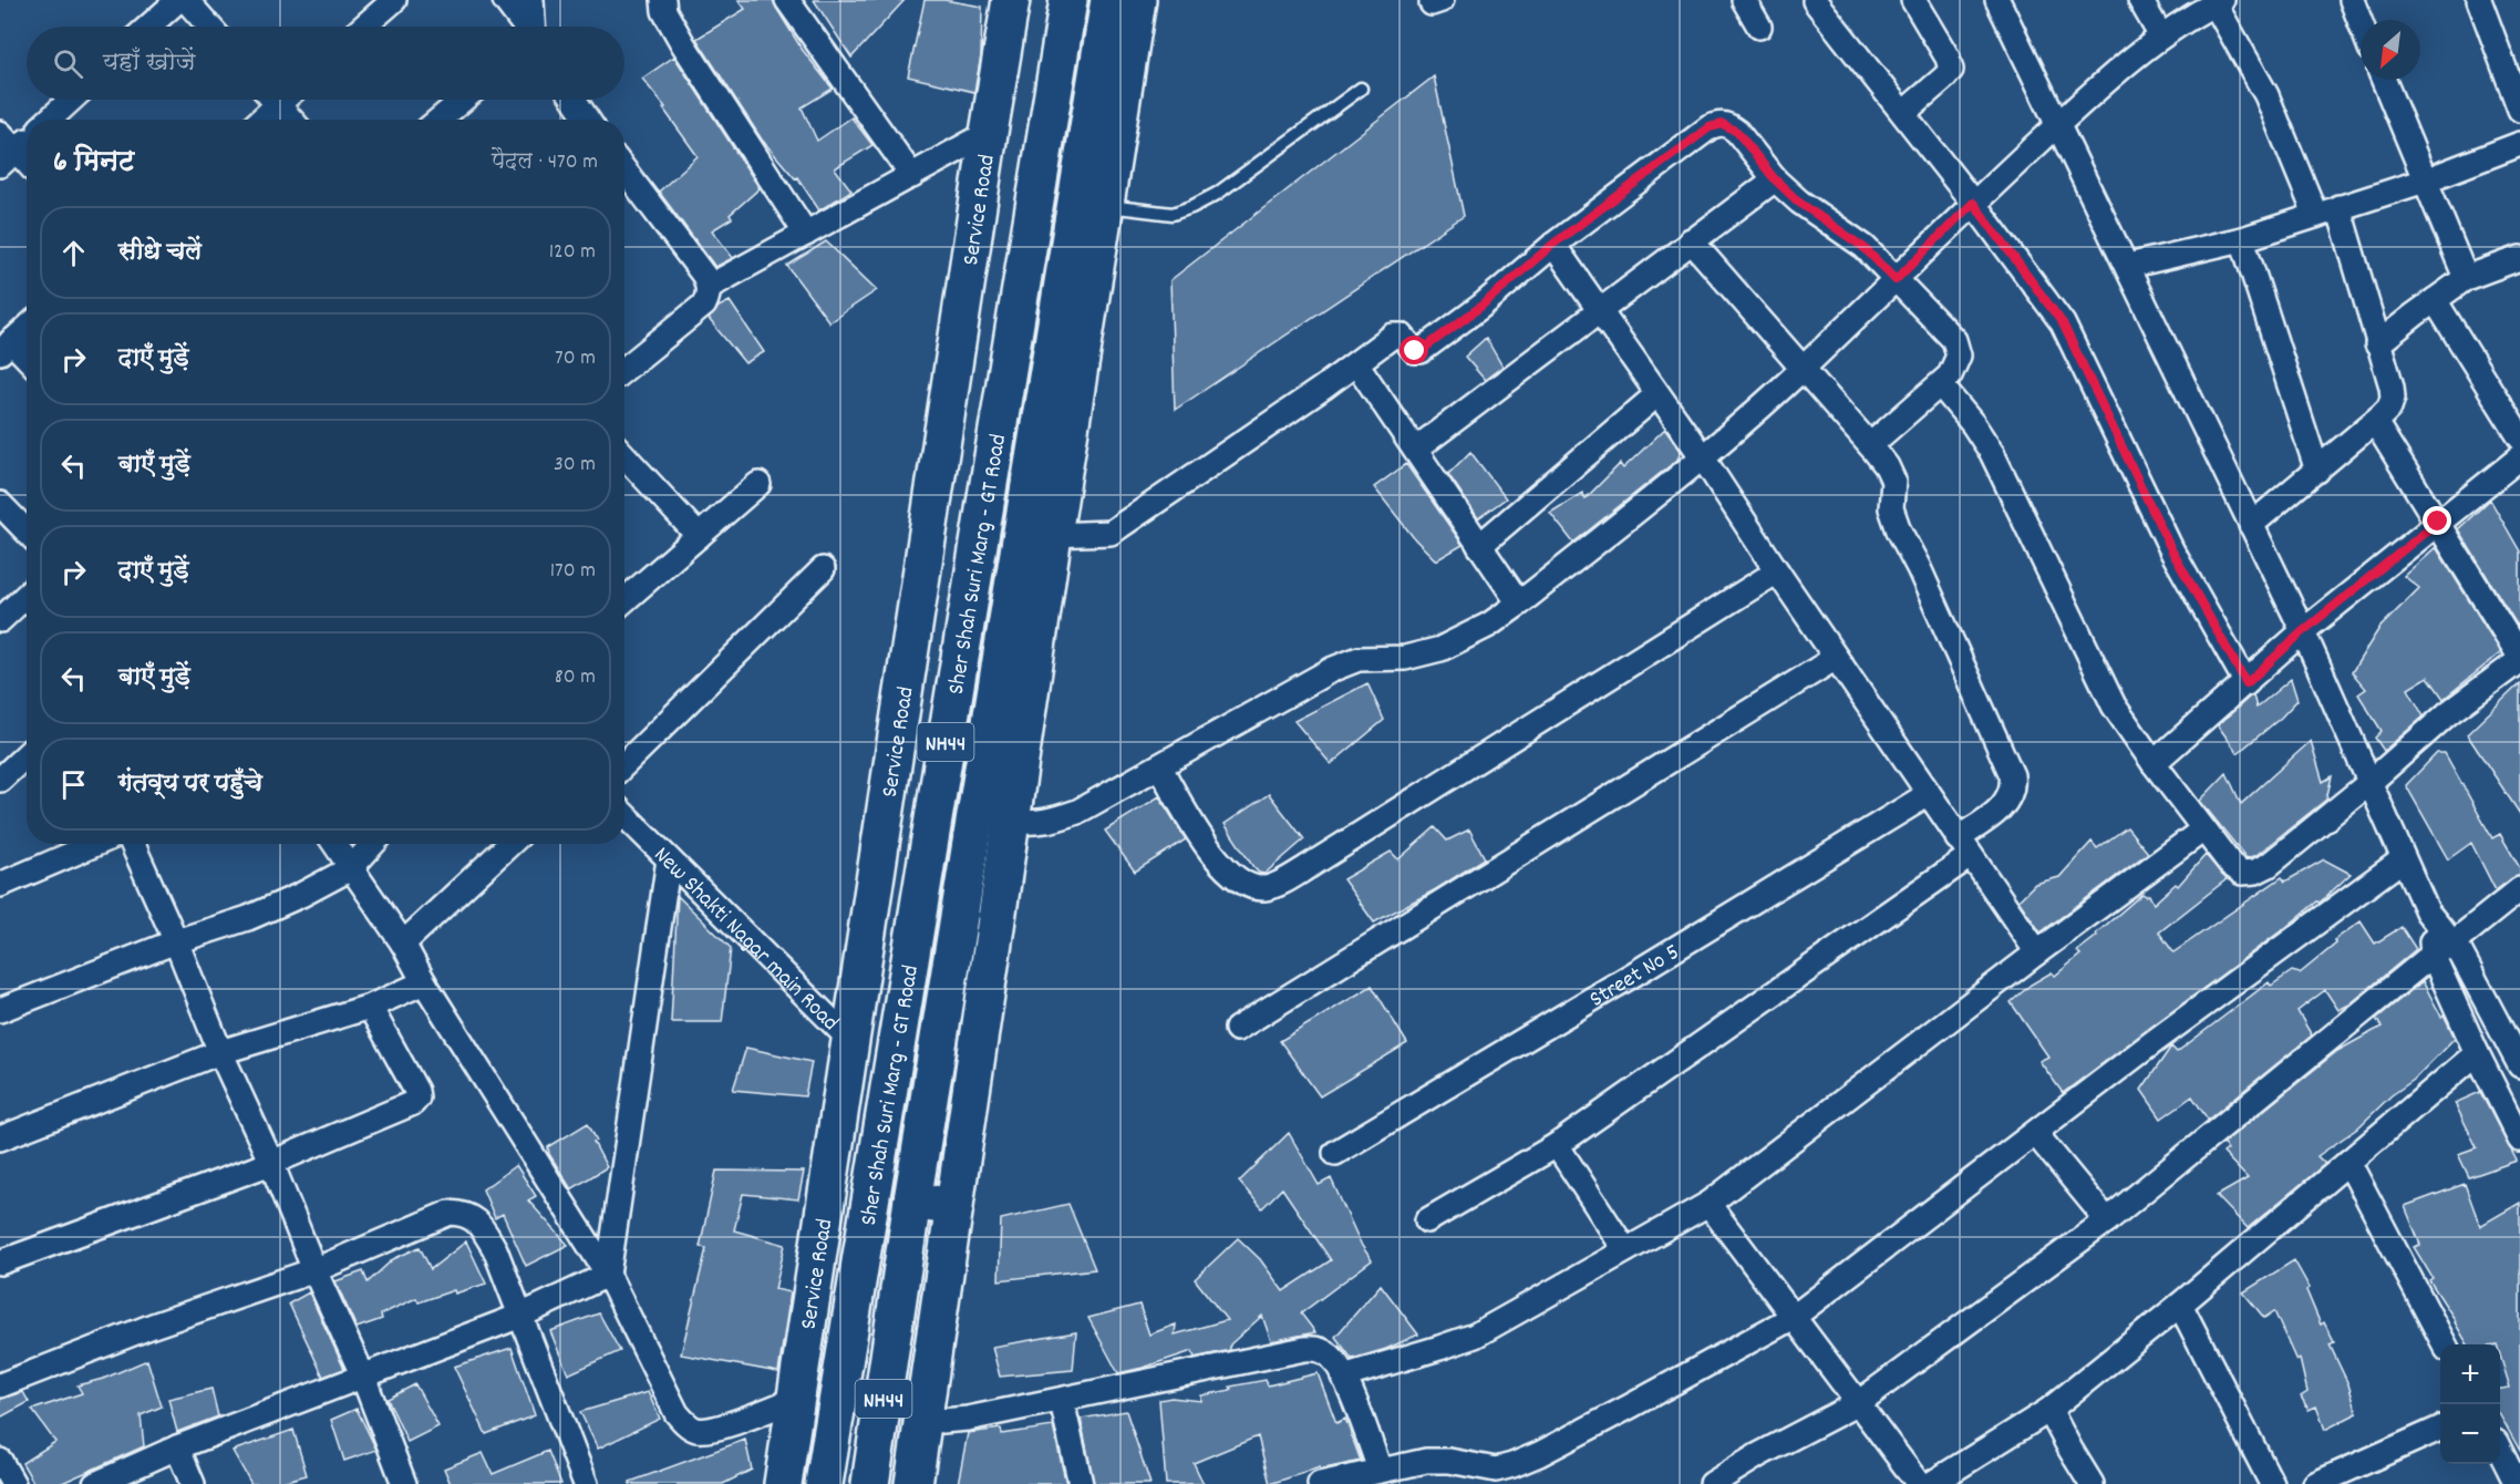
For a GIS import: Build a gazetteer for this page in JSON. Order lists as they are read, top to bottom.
{
  "streets": {
    "main road": ["Service Road", "Sher Shah Suri Marg - GT Road", "NH44"],
    "street": ["New Shakti Nagar main Road", "Street No 5"]
  },
  "crossings": [
    ["Service Road", "New Shakti Nagar main Road"],
    ["Sher Shah Suri Marg - GT Road", "NH44"]
  ],
  "north": "bottom left",
  "page": {
    "search": "यहाँ खोजें",
    "heading": ["6 मिनट", "पैदल · 470 m"],
    "list": [
      ["सीधे चलें", "120 m"],
      ["दाएँ मुड़ें", "70 m"],
      ["बाएँ मुड़ें", "30 m"],
      ["दाएँ मुड़ें", "170 m"],
      ["बाएँ मुड़ें", "80 m"],
      "गंतव्य पर पहुँचे"
    ],
    "map_buttons": ["+", "−"]
  }
}
